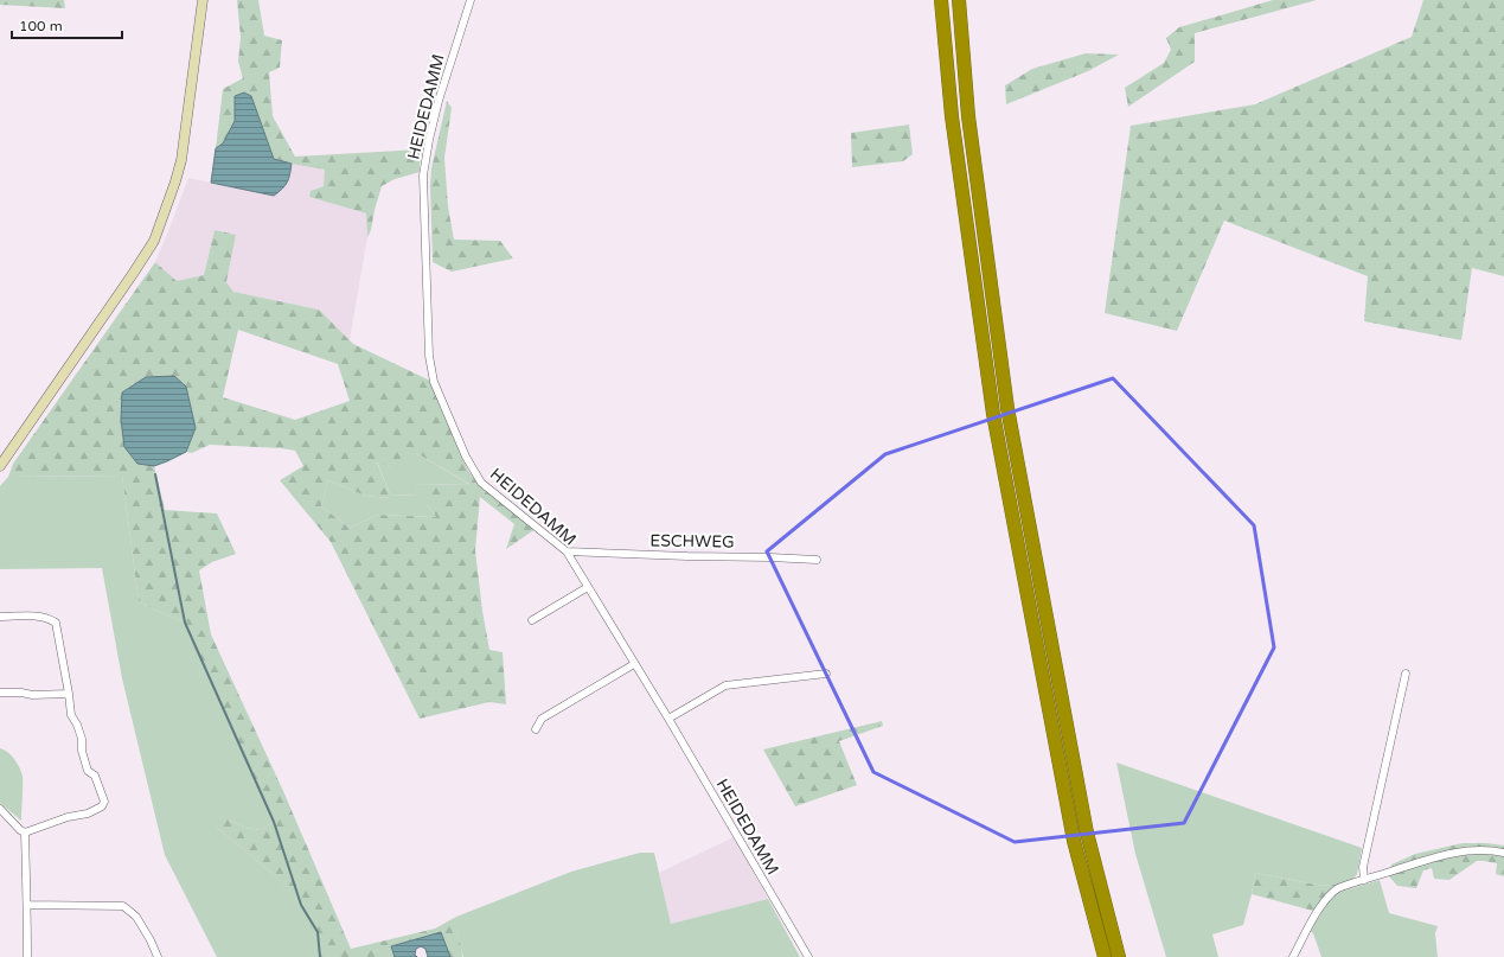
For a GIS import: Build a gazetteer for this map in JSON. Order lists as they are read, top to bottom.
{
  "streets": {
    "street": ["HEIDEDAMM", "ESCHWEG"]
  },
  "crossings": [
    ["HEIDEDAMM", "ESCHWEG"]
  ],
  "scale_bar": "100 m"
}
